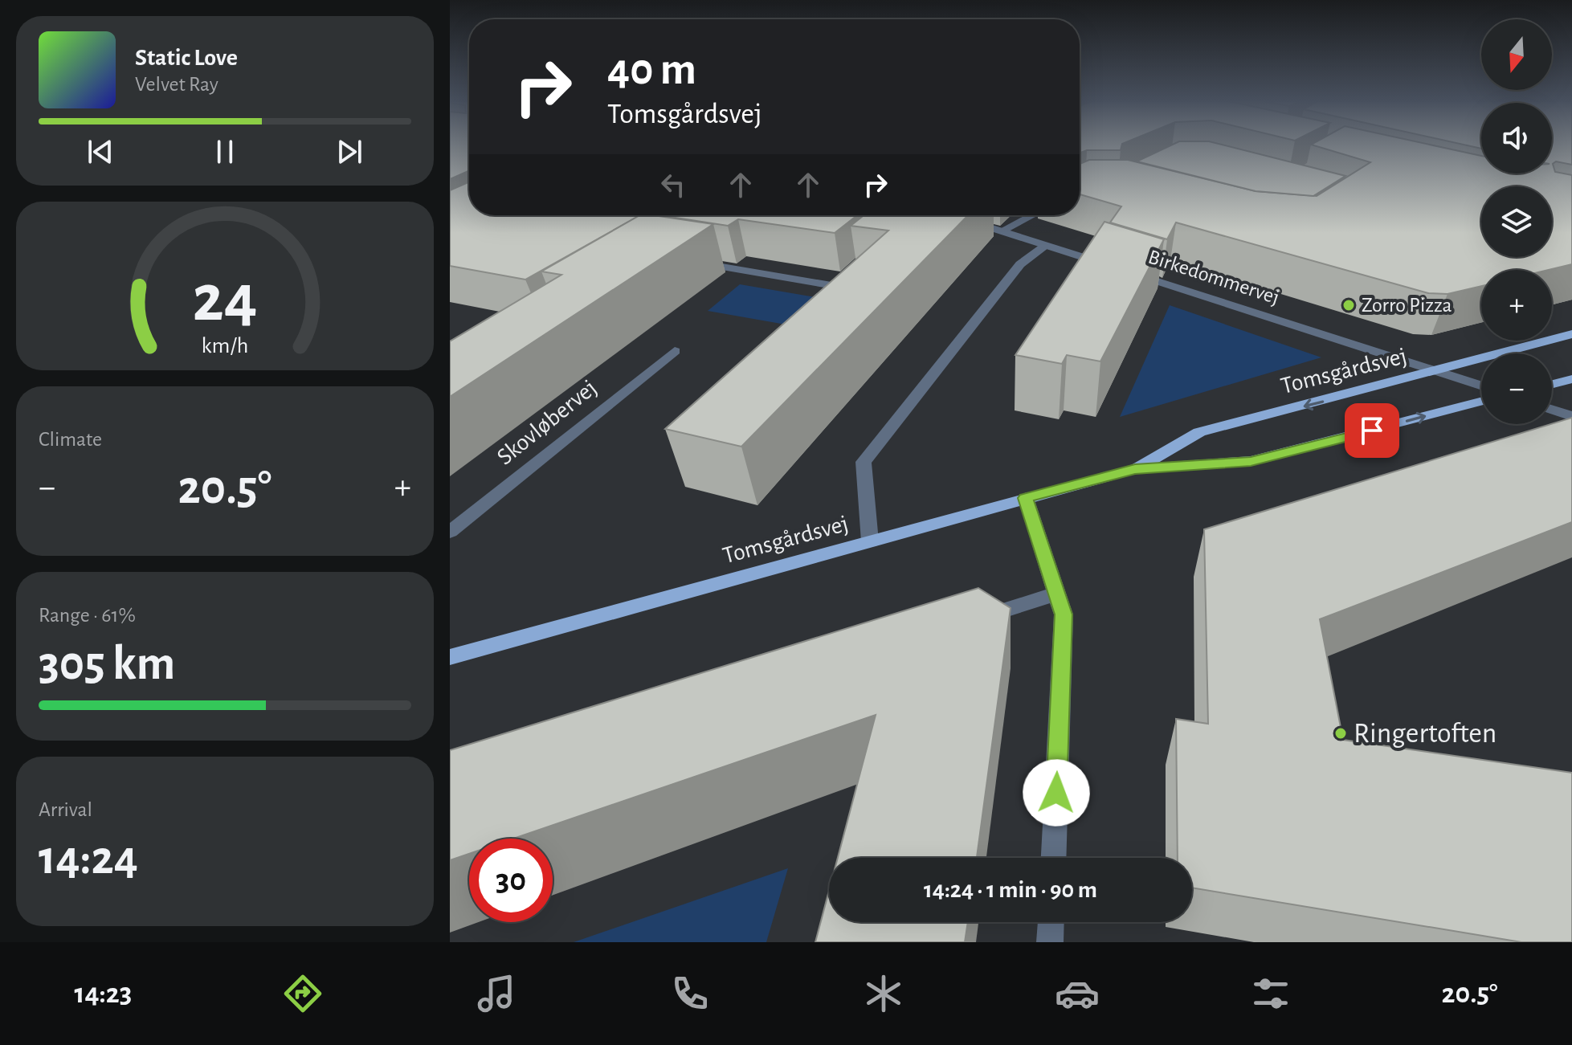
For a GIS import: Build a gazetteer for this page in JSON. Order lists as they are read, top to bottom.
{
  "streets": {
    "main road": ["Tomsgårdsvej"],
    "street": ["Birkedommervej", "Skovløbervej"]
  },
  "crossings": [
    ["Birkedommervej", "Tomsgårdsvej"]
  ],
  "places": ["Zorro Pizza", "Ringertoften"],
  "north": "bottom",
  "page": {
    "map_buttons": ["+", "−"],
    "turn": ["40 m", "Tomsgårdsvej"],
    "song": ["Static Love", "Velvet Ray"],
    "tile": [
      "Climate",
      ["Range · 61%", "305 km"],
      ["Arrival", "14:24"]
    ],
    "heat": ["−", "20.5°", "+"],
    "limit": "30",
    "trip": "14:24 · 1 min · 90 m",
    "tabs": ["14:23", "20.5°"],
    "gauge": ["24", "km/h"]
  }
}
